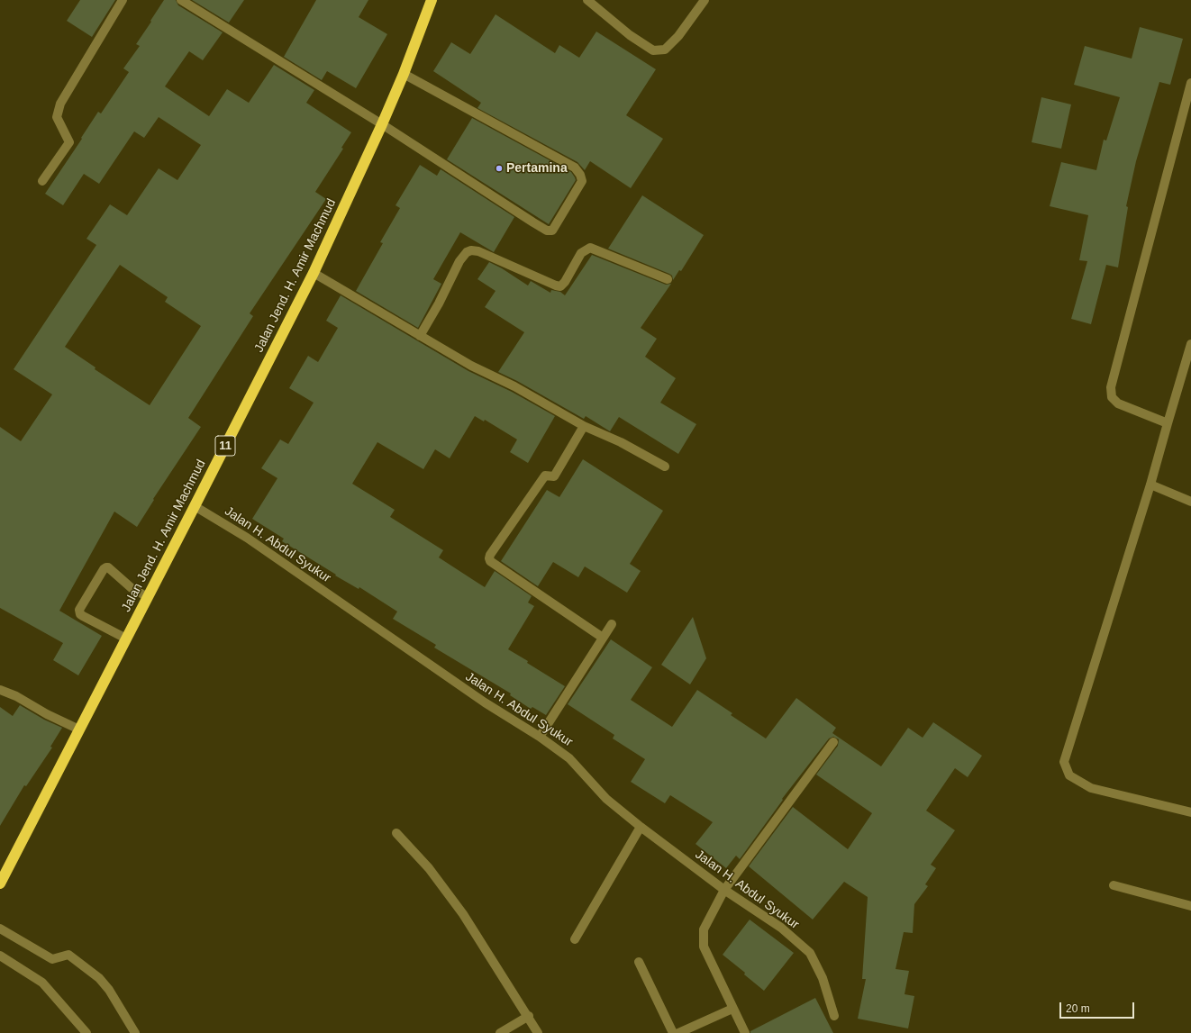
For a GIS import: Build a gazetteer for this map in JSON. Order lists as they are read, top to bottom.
{
  "streets": {
    "highway": ["Jalan Jend. H. Amir Machmud", "11"],
    "street": ["Jalan H. Abdul Syukur"]
  },
  "crossings": [
    ["Jalan Jend. H. Amir Machmud", "Jalan H. Abdul Syukur"]
  ],
  "places": ["Pertamina"],
  "scale_bar": "20 m"
}
